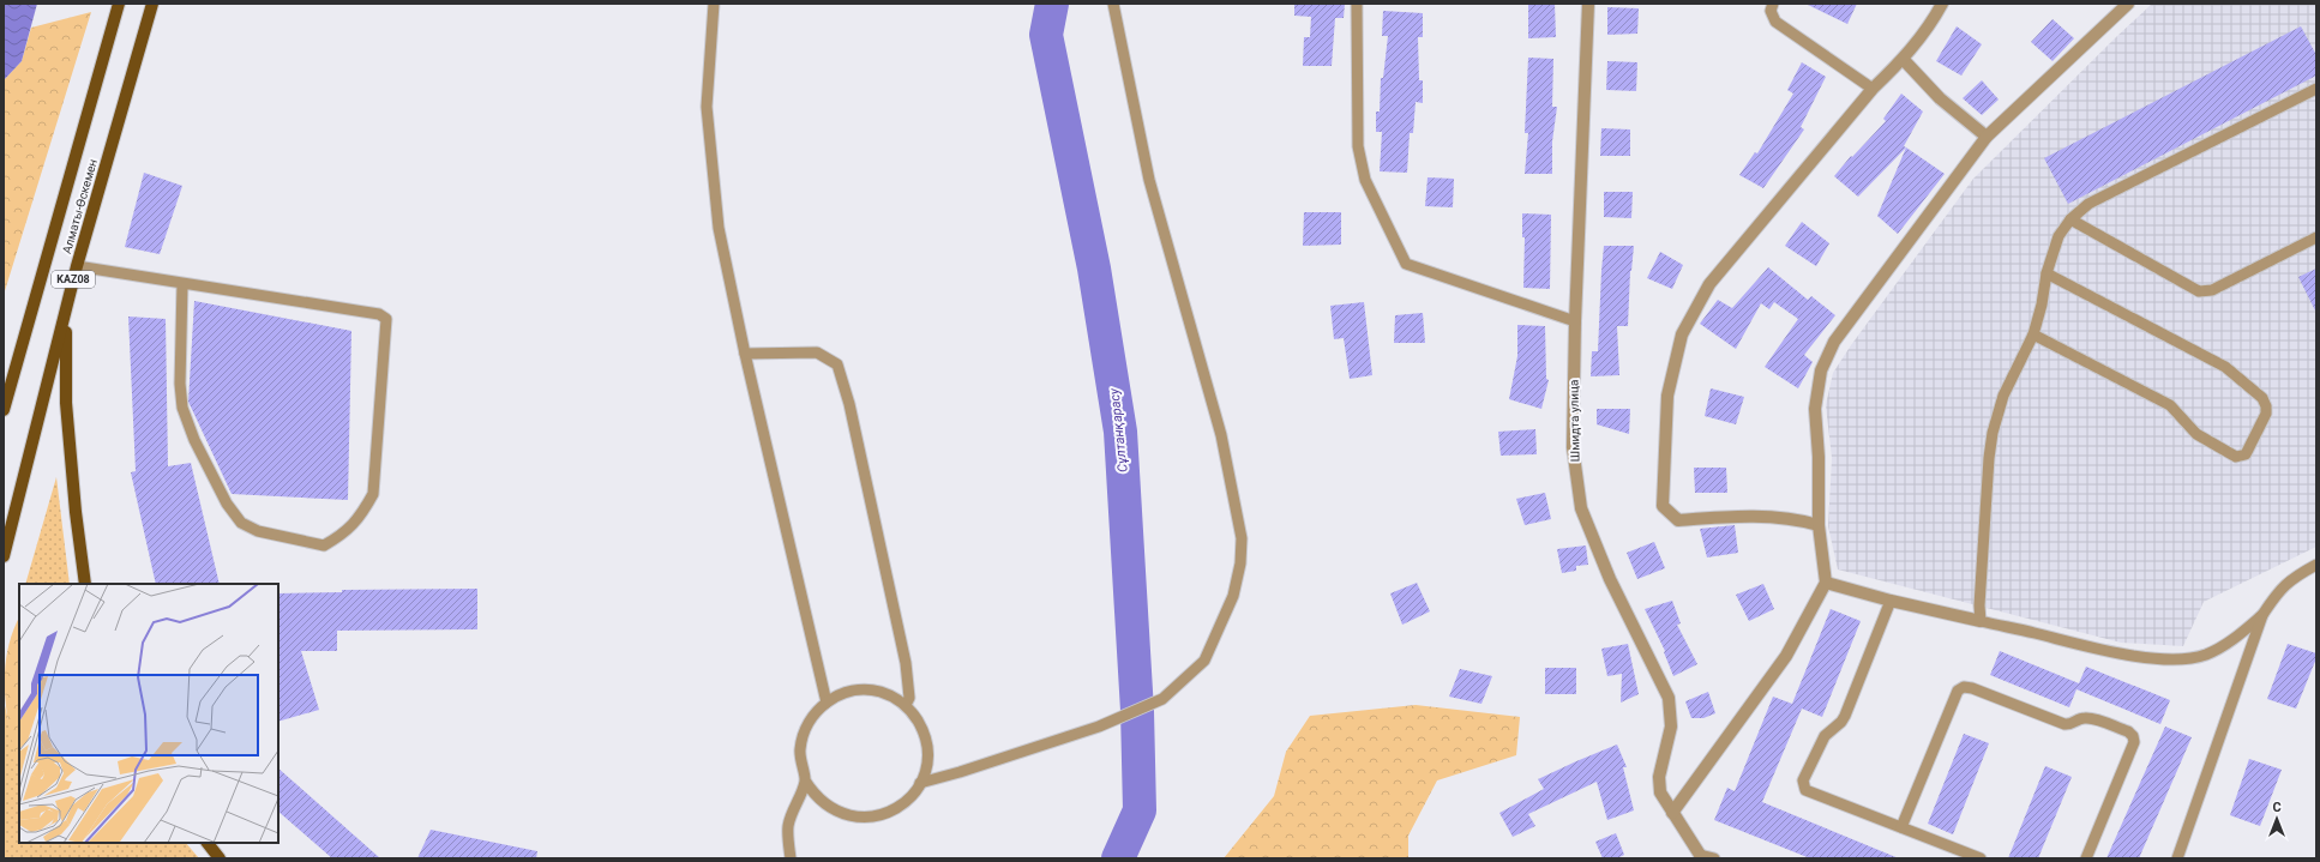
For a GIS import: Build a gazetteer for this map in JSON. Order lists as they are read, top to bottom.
{
  "streets": {
    "main road": ["Алматы-Өскемен", "KAZ08"],
    "street": ["Шмидта улица"]
  },
  "water": ["Сұлтанқарасу"],
  "north": "top"
}
